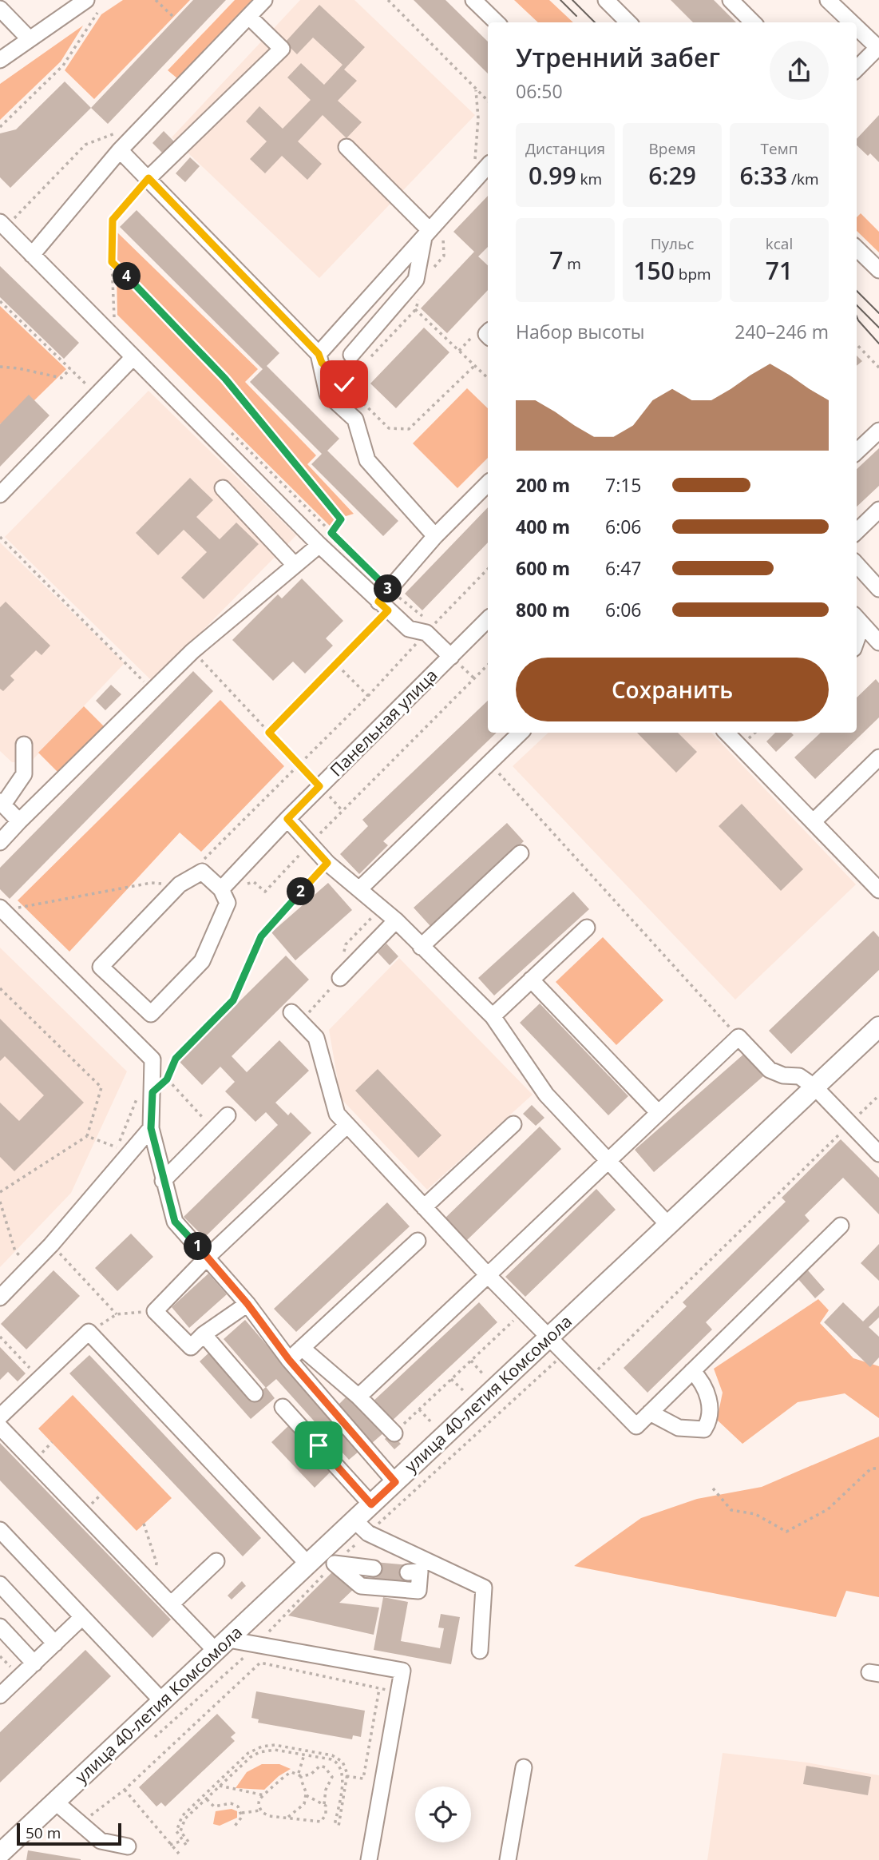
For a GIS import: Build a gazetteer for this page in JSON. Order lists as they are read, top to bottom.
{
  "streets": {
    "main road": ["улица 40-летия Комсомола"],
    "street": ["Панельная улица"]
  },
  "scale_bar": "50 m",
  "page": {
    "heading": ["Утренний забег", "06:50"],
    "stats": [
      ["Дистанция", "0.99 km"],
      ["Время", "6:29"],
      ["Темп", "6:33 /km"],
      ["7 m"],
      ["Пульс", "150 bpm"],
      ["kcal", "71"]
    ],
    "pins": [
      "4",
      "3",
      "2",
      "1"
    ],
    "chart": ["Набор высоты", "240–246 m"],
    "list": [
      {
        "name": "200 m",
        "note": "7:15"
      },
      {
        "name": "400 m",
        "note": "6:06"
      },
      {
        "name": "600 m",
        "note": "6:47"
      },
      {
        "name": "800 m",
        "note": "6:06"
      }
    ],
    "buttons": "Сохранить",
    "scale": "50 m"
  }
}
